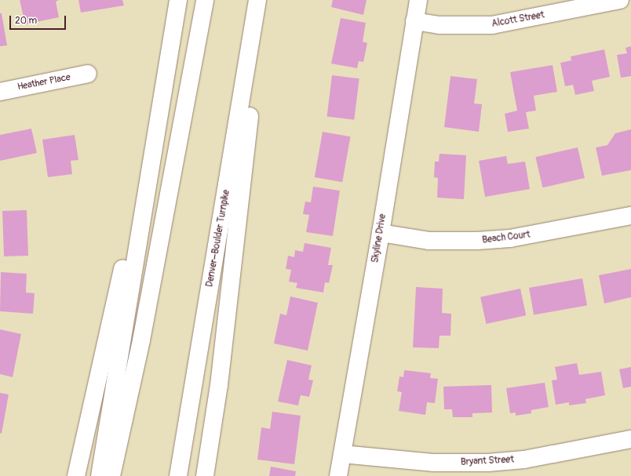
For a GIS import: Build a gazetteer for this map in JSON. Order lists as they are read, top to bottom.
{
  "streets": {
    "main road": [
      "Alcott Street",
      "Heather Place",
      "Beach Court",
      "Denver–Boulder Turnpike",
      "Skyline Drive",
      "Bryant Street"
    ]
  },
  "crossings": [
    ["Alcott Street", "Skyline Drive"],
    ["Beach Court", "Skyline Drive"],
    ["Skyline Drive", "Bryant Street"]
  ],
  "scale_bar": "20 m"
}
